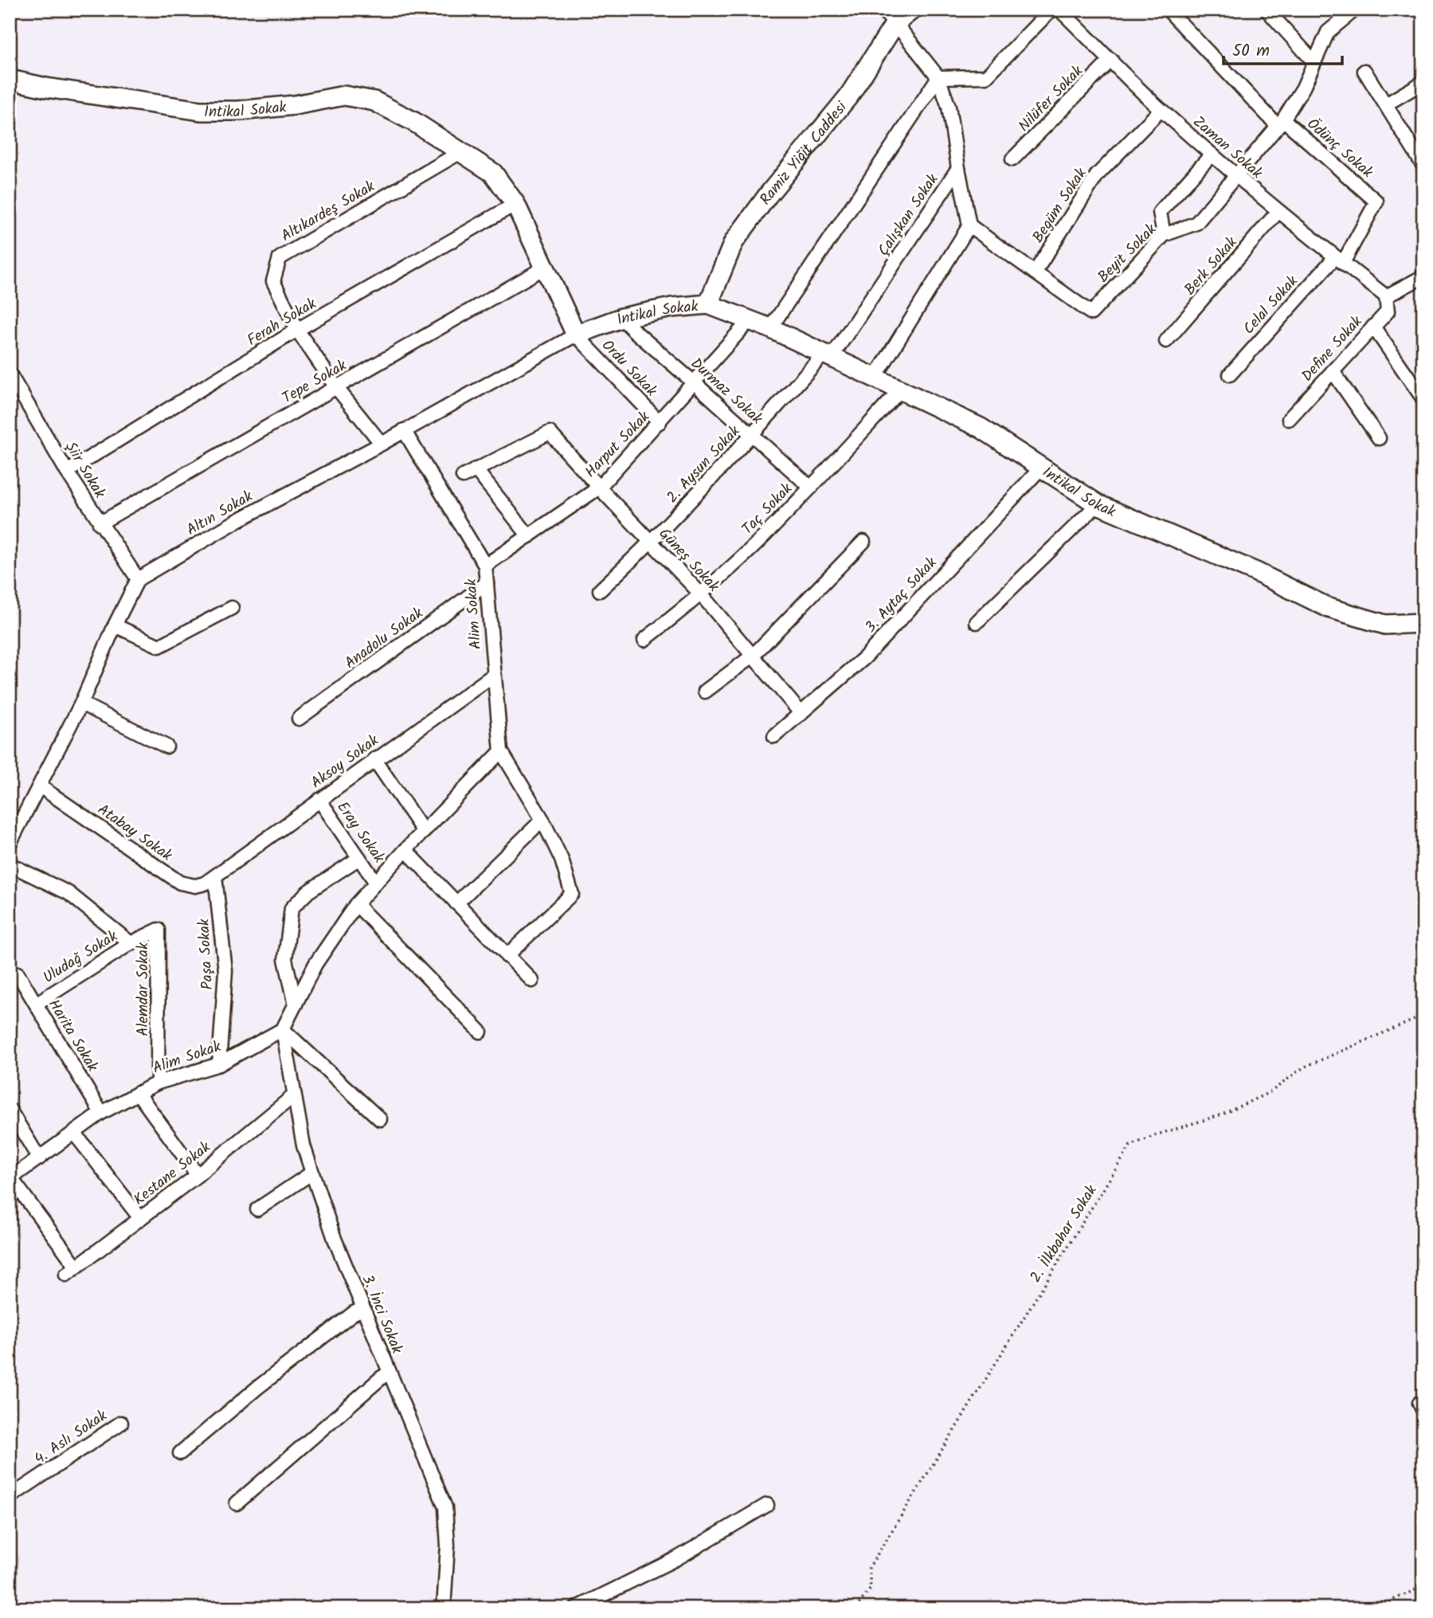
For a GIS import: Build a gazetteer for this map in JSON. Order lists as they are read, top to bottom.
{
  "streets": {
    "street": [
      "Nilüfer Sokak",
      "İntikal Sokak",
      "Zaman Sokak",
      "Ödünç Sokak",
      "Ramiz Yiğit Caddesi",
      "Begüm Sokak",
      "Altıkardeş Sokak",
      "Çalışkan Sokak",
      "Beyit Sokak",
      "Berk Sokak",
      "Celal Sokak",
      "Ferah Sokak",
      "Define Sokak",
      "Ordu Sokak",
      "Tepe Sokak",
      "Durmaz Sokak",
      "Harput Sokak",
      "2. Aysun Sokak",
      "Şiir Sokak",
      "Taç Sokak",
      "Altın Sokak",
      "Güneş Sokak",
      "3. Aytaç Sokak",
      "Alim Sokak",
      "Anadolu Sokak",
      "Aksoy Sokak",
      "Atabay Sokak",
      "Eray Sokak",
      "Paşa Sokak",
      "Uludağ Sokak",
      "Alemdar Sokak",
      "Harita Sokak",
      "Kestane Sokak",
      "3. İnci Sokak",
      "4. Aslı Sokak"
    ],
    "path": ["2. İlkbahar Sokak"]
  },
  "crossings": [
    ["Nilüfer Sokak", "Zaman Sokak"],
    ["İntikal Sokak", "Ramiz Yiğit Caddesi"],
    ["İntikal Sokak", "Altıkardeş Sokak"],
    ["İntikal Sokak", "Çalışkan Sokak"],
    ["İntikal Sokak", "Ferah Sokak"],
    ["İntikal Sokak", "Ordu Sokak"],
    ["İntikal Sokak", "Tepe Sokak"],
    ["İntikal Sokak", "Durmaz Sokak"],
    ["İntikal Sokak", "Harput Sokak"],
    ["İntikal Sokak", "2. Aysun Sokak"],
    ["İntikal Sokak", "Taç Sokak"],
    ["İntikal Sokak", "Altın Sokak"],
    ["İntikal Sokak", "3. Aytaç Sokak"],
    ["Zaman Sokak", "Begüm Sokak"],
    ["Zaman Sokak", "Beyit Sokak"],
    ["Zaman Sokak", "Berk Sokak"],
    ["Zaman Sokak", "Celal Sokak"],
    ["Zaman Sokak", "Define Sokak"],
    ["Ödünç Sokak", "Beyit Sokak"],
    ["Ödünç Sokak", "Celal Sokak"],
    ["Ramiz Yiğit Caddesi", "Çalışkan Sokak"],
    ["Begüm Sokak", "Beyit Sokak"],
    ["Altıkardeş Sokak", "Ferah Sokak"],
    ["Altıkardeş Sokak", "Tepe Sokak"],
    ["Altıkardeş Sokak", "Altın Sokak"],
    ["Çalışkan Sokak", "2. Aysun Sokak"],
    ["Ferah Sokak", "Şiir Sokak"],
    ["Ordu Sokak", "Harput Sokak"],
    ["Ordu Sokak", "Altın Sokak"],
    ["Tepe Sokak", "Şiir Sokak"],
    ["Durmaz Sokak", "Harput Sokak"],
    ["Durmaz Sokak", "2. Aysun Sokak"],
    ["Durmaz Sokak", "Taç Sokak"],
    ["Harput Sokak", "Güneş Sokak"],
    ["Harput Sokak", "Alim Sokak"],
    ["2. Aysun Sokak", "Güneş Sokak"],
    ["Şiir Sokak", "Altın Sokak"],
    ["Taç Sokak", "Güneş Sokak"],
    ["Altın Sokak", "Alim Sokak"],
    ["Güneş Sokak", "3. Aytaç Sokak"],
    ["Alim Sokak", "Anadolu Sokak"],
    ["Alim Sokak", "Aksoy Sokak"],
    ["Alim Sokak", "Paşa Sokak"],
    ["Alim Sokak", "Alemdar Sokak"],
    ["Alim Sokak", "Harita Sokak"],
    ["Alim Sokak", "Kestane Sokak"],
    ["Alim Sokak", "3. İnci Sokak"],
    ["Aksoy Sokak", "Atabay Sokak"],
    ["Aksoy Sokak", "Eray Sokak"],
    ["Aksoy Sokak", "Paşa Sokak"],
    ["Atabay Sokak", "Paşa Sokak"],
    ["Uludağ Sokak", "Alemdar Sokak"],
    ["Uludağ Sokak", "Harita Sokak"],
    ["Kestane Sokak", "3. İnci Sokak"]
  ],
  "scale_bar": "50 m"
}
